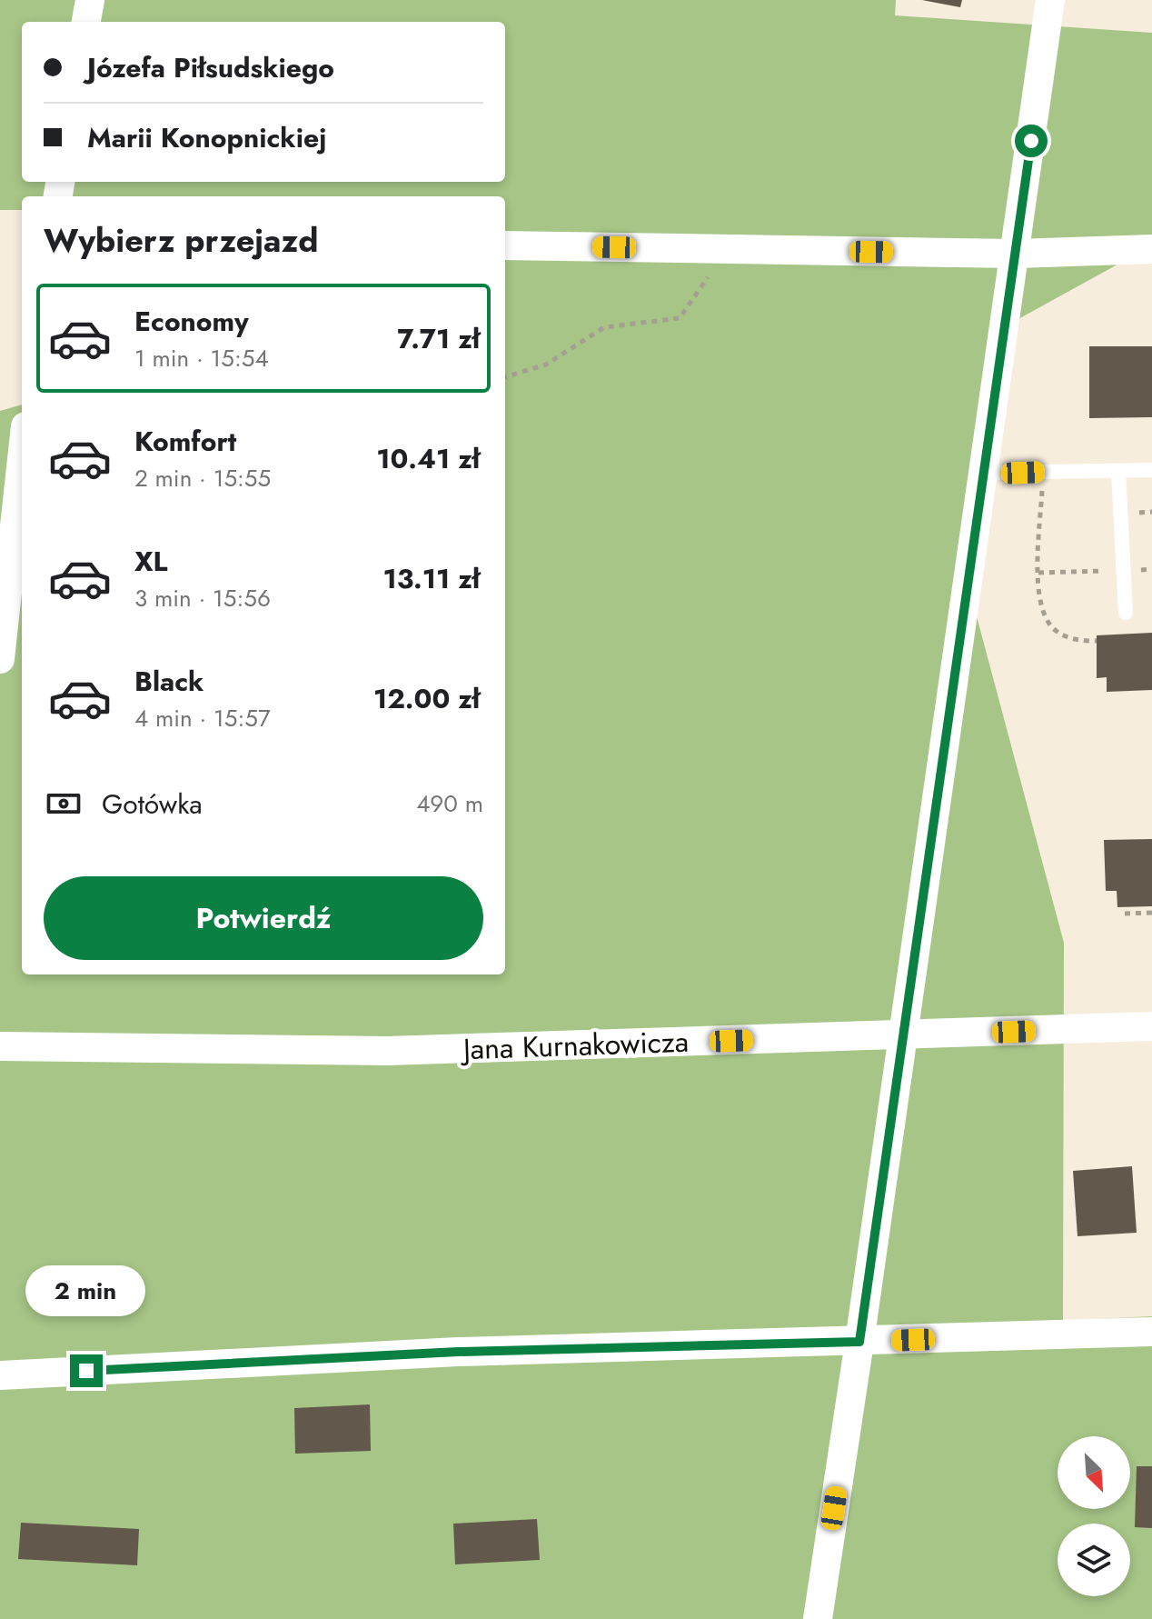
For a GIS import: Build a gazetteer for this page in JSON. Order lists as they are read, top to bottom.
{
  "streets": {
    "street": ["Jana Kurnakowicza"]
  },
  "north": "bottom right",
  "page": {
    "banner": ["Józefa Piłsudskiego", "Marii Konopnickiej"],
    "heading": "Wybierz przejazd",
    "list": [
      {
        "name": "Economy",
        "note": "1 min · 15:54",
        "value": "7.71 zł"
      },
      {
        "name": "Komfort",
        "note": "2 min · 15:55",
        "value": "10.41 zł"
      },
      {
        "name": "XL",
        "note": "3 min · 15:56",
        "value": "13.11 zł"
      },
      {
        "name": "Black",
        "note": "4 min · 15:57",
        "value": "12.00 zł"
      }
    ],
    "pay": ["Gotówka", "490 m"],
    "buttons": "Potwierdź",
    "bubble": "2 min"
  }
}
